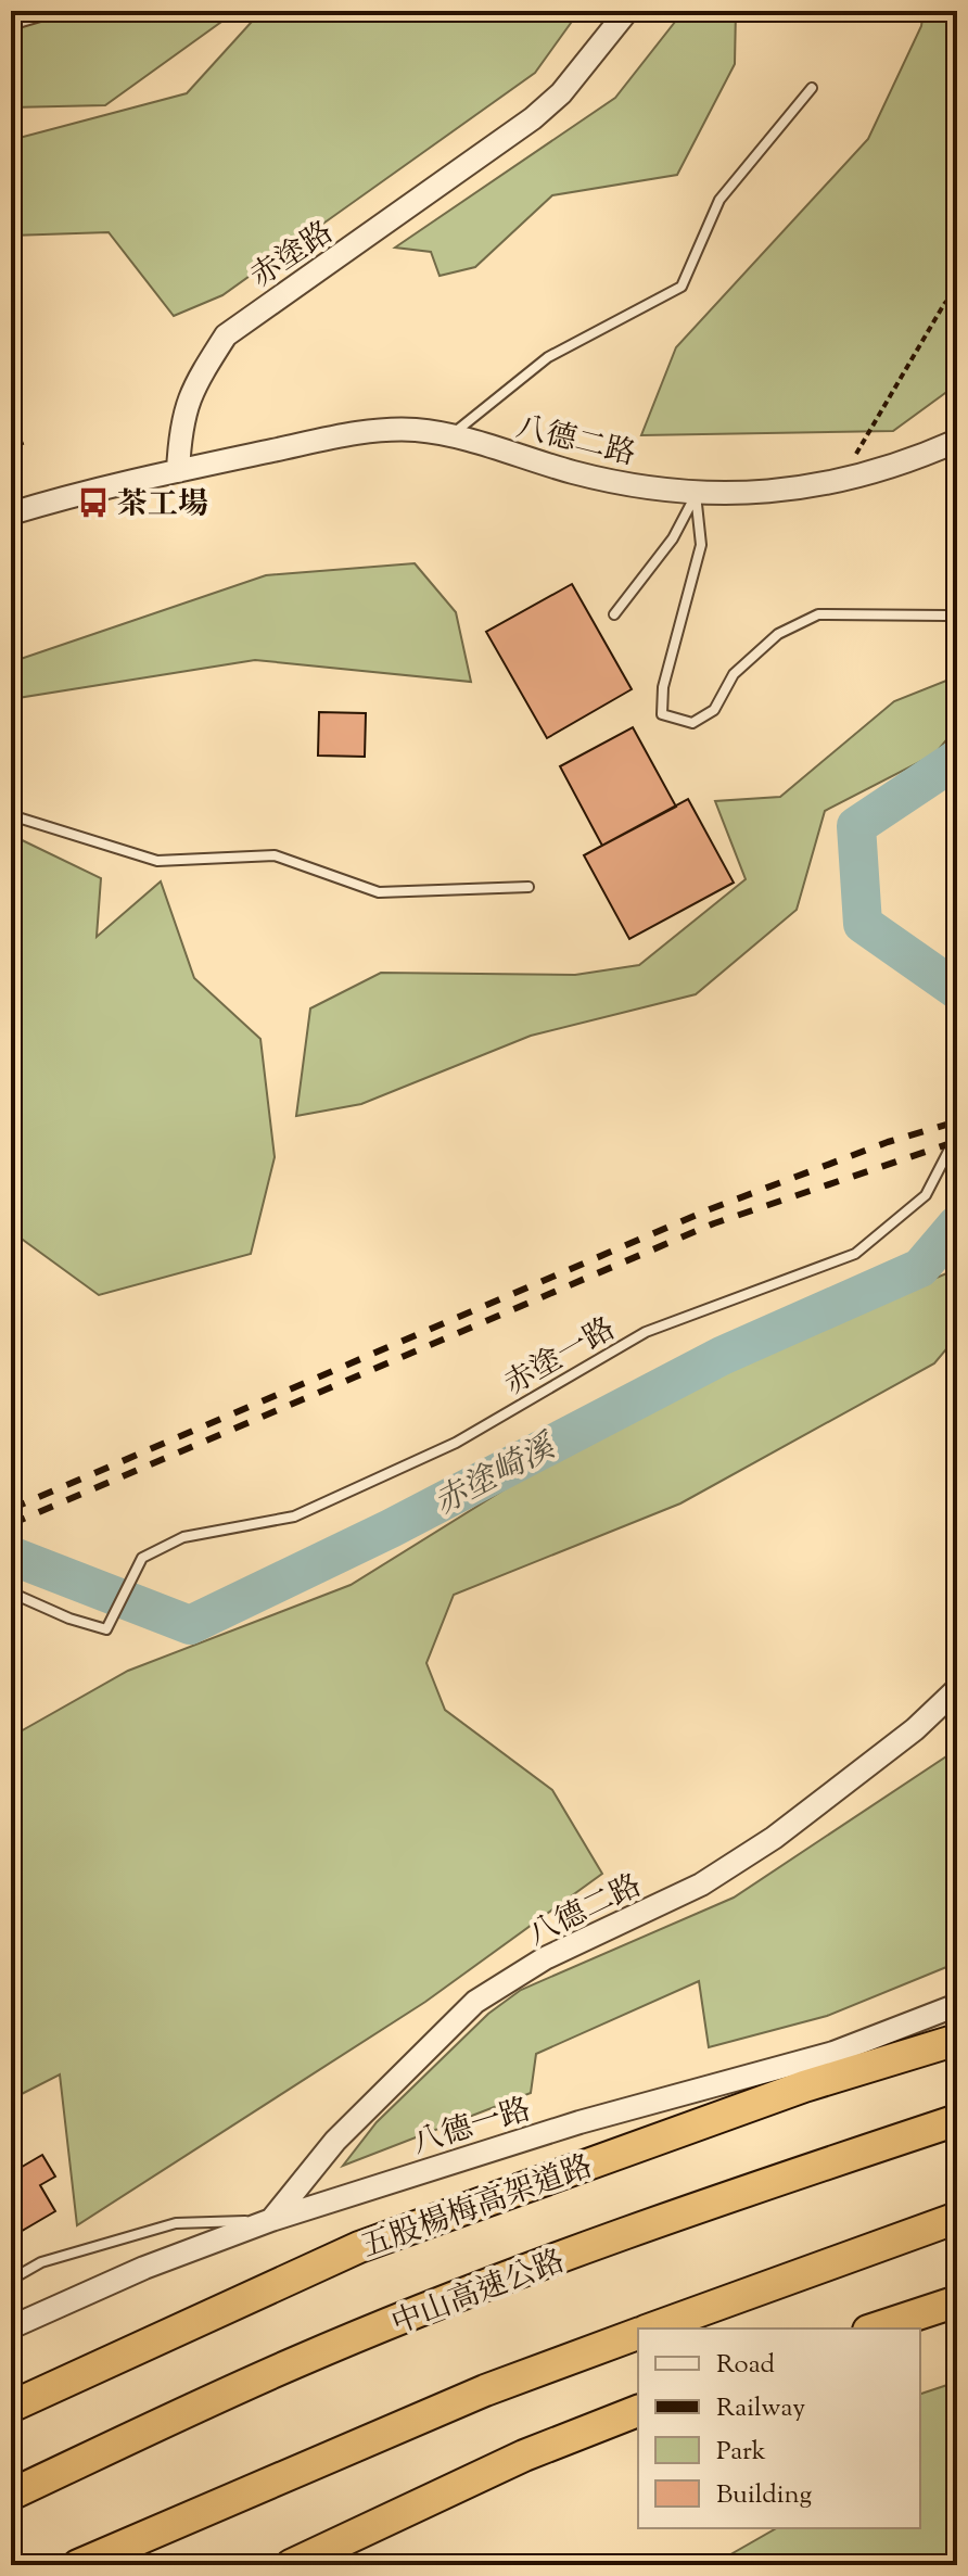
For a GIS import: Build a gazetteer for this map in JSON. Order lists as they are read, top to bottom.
{
  "streets": {
    "highway": ["五股楊梅高架道路", "中山高速公路"],
    "street": ["赤塗路", "八德二路", "八德一路"],
    "lane": ["赤塗一路"]
  },
  "crossings": [
    ["赤塗路", "八德二路"],
    ["八德二路", "八德一路"]
  ],
  "water": ["赤塗崎溪"],
  "places": {
    "bus stop": ["茶工場"]
  },
  "legend": [
    "Road",
    "Railway",
    "Park",
    "Building"
  ]
}
